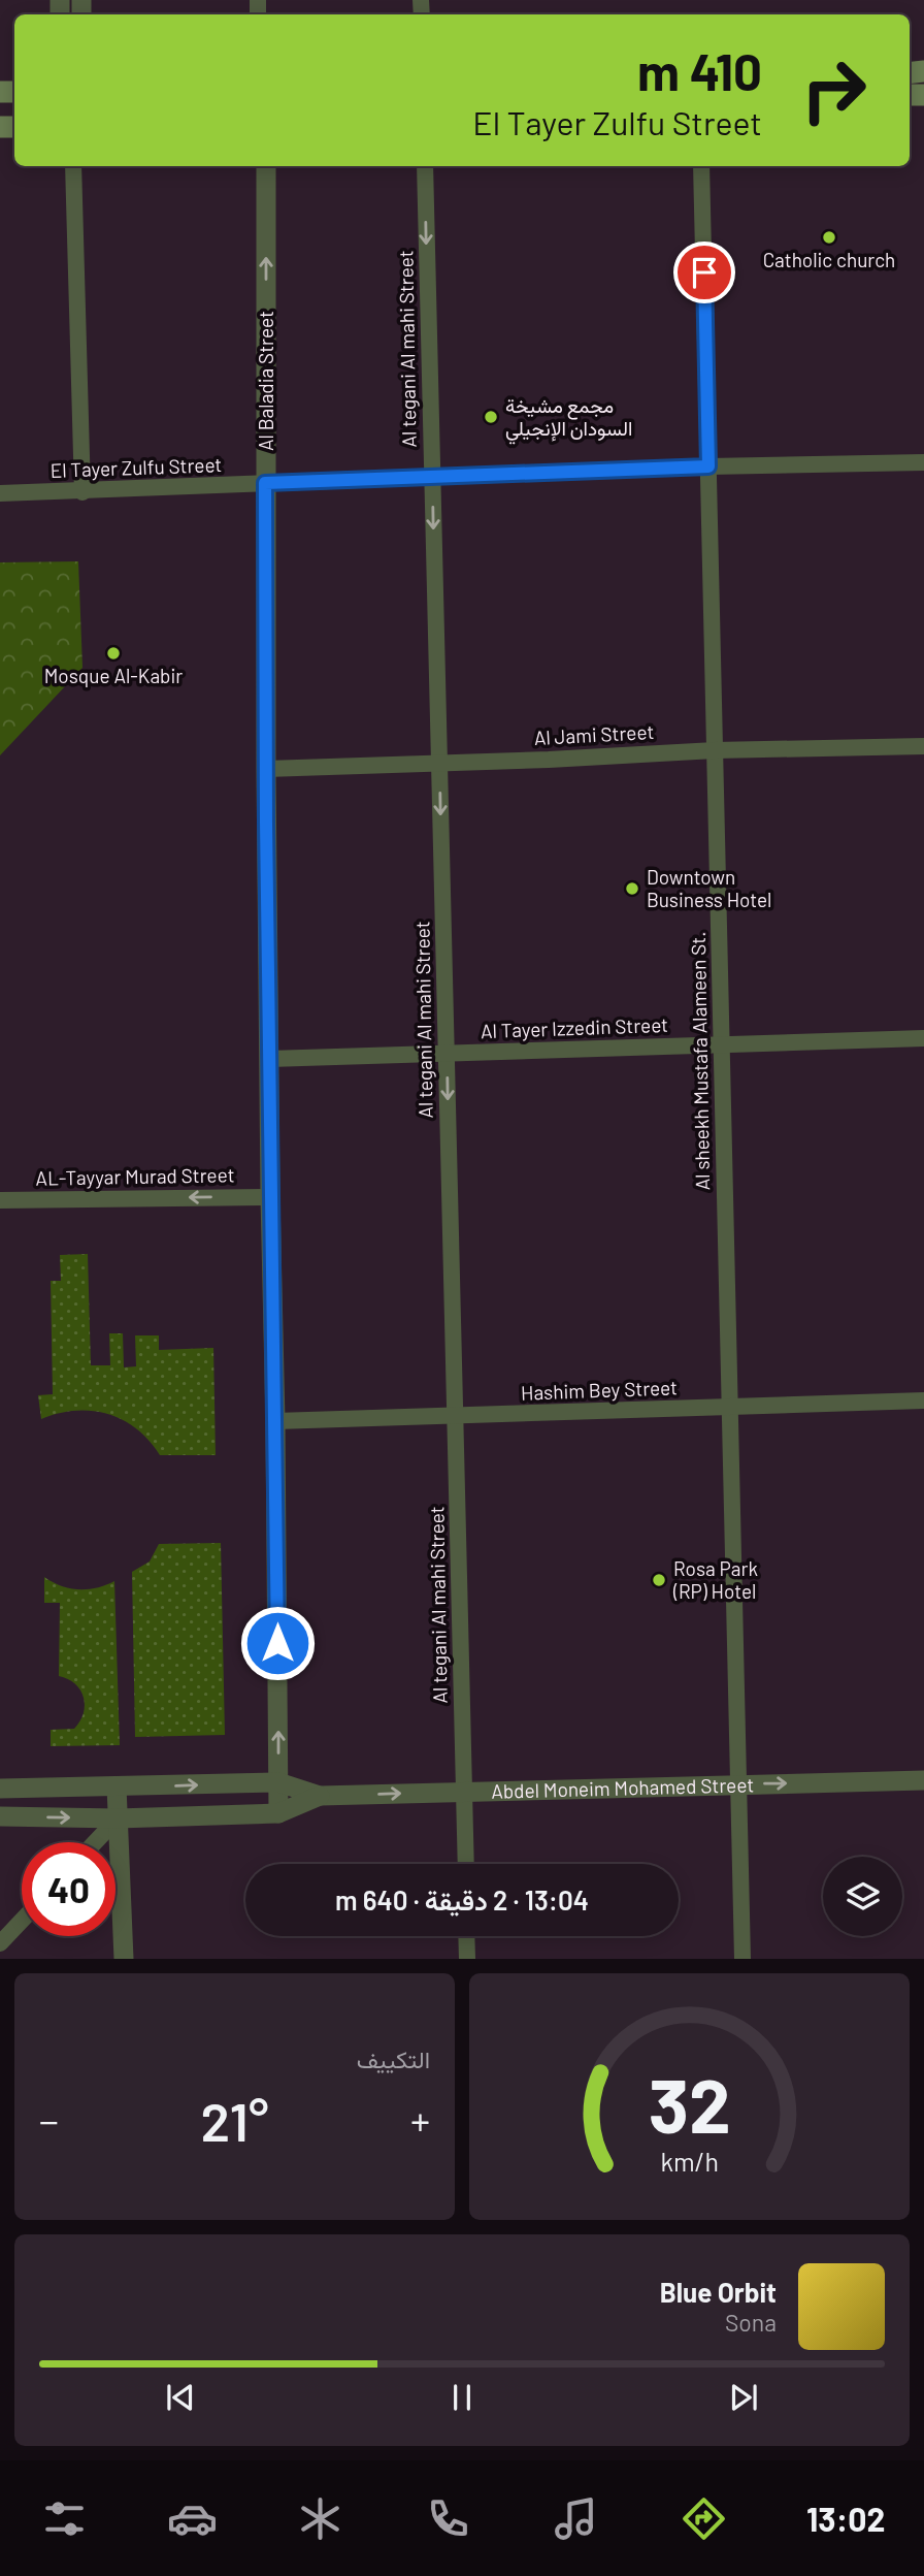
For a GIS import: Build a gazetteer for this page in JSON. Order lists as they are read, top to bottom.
{
  "streets": {
    "street": [
      "Al tegani Al mahi Street",
      "Al Baladia Street",
      "El Tayer Zulfu Street",
      "Al Jami Street",
      "Al Tayer Izzedin Street",
      "Al sheekh Mustafa Alameen St.",
      "AL-Tayyar Murad Street",
      "Hashim Bey Street",
      "Abdel Moneim Mohamed Street"
    ]
  },
  "crossings": [
    ["Al tegani Al mahi Street", "El Tayer Zulfu Street"],
    ["Al tegani Al mahi Street", "Al Jami Street"],
    ["Al tegani Al mahi Street", "Al Tayer Izzedin Street"],
    ["Al tegani Al mahi Street", "Hashim Bey Street"],
    ["Al tegani Al mahi Street", "Abdel Moneim Mohamed Street"],
    ["Al Baladia Street", "El Tayer Zulfu Street"],
    ["Al Baladia Street", "Al Jami Street"],
    ["Al Baladia Street", "Al Tayer Izzedin Street"],
    ["Al Baladia Street", "AL-Tayyar Murad Street"],
    ["Al Baladia Street", "Hashim Bey Street"],
    ["El Tayer Zulfu Street", "Al sheekh Mustafa Alameen St."],
    ["Al Jami Street", "Al sheekh Mustafa Alameen St."],
    ["Al Tayer Izzedin Street", "Al sheekh Mustafa Alameen St."],
    ["Al sheekh Mustafa Alameen St.", "Hashim Bey Street"],
    ["Al sheekh Mustafa Alameen St.", "Abdel Moneim Mohamed Street"]
  ],
  "one_way": [
    "Al tegani Al mahi Street",
    "Al Baladia Street",
    "AL-Tayyar Murad Street",
    "Abdel Moneim Mohamed Street"
  ],
  "places": [
    "Catholic church",
    "مجمع مشيخة السودان الإنجيلي",
    "Mosque Al-Kabir",
    "Downtown Business Hotel",
    "Rosa Park (RP) Hotel"
  ],
  "page": {
    "turn": ["410 m", "El Tayer Zulfu Street"],
    "limit": "40",
    "trip": "13:04 · 2 دقيقة · 640 m",
    "tile": "التكييف",
    "heat": ["−", "21°", "+"],
    "song": ["Blue Orbit", "Sona"],
    "tabs": "13:02",
    "gauge": ["32", "km/h"]
  }
}
